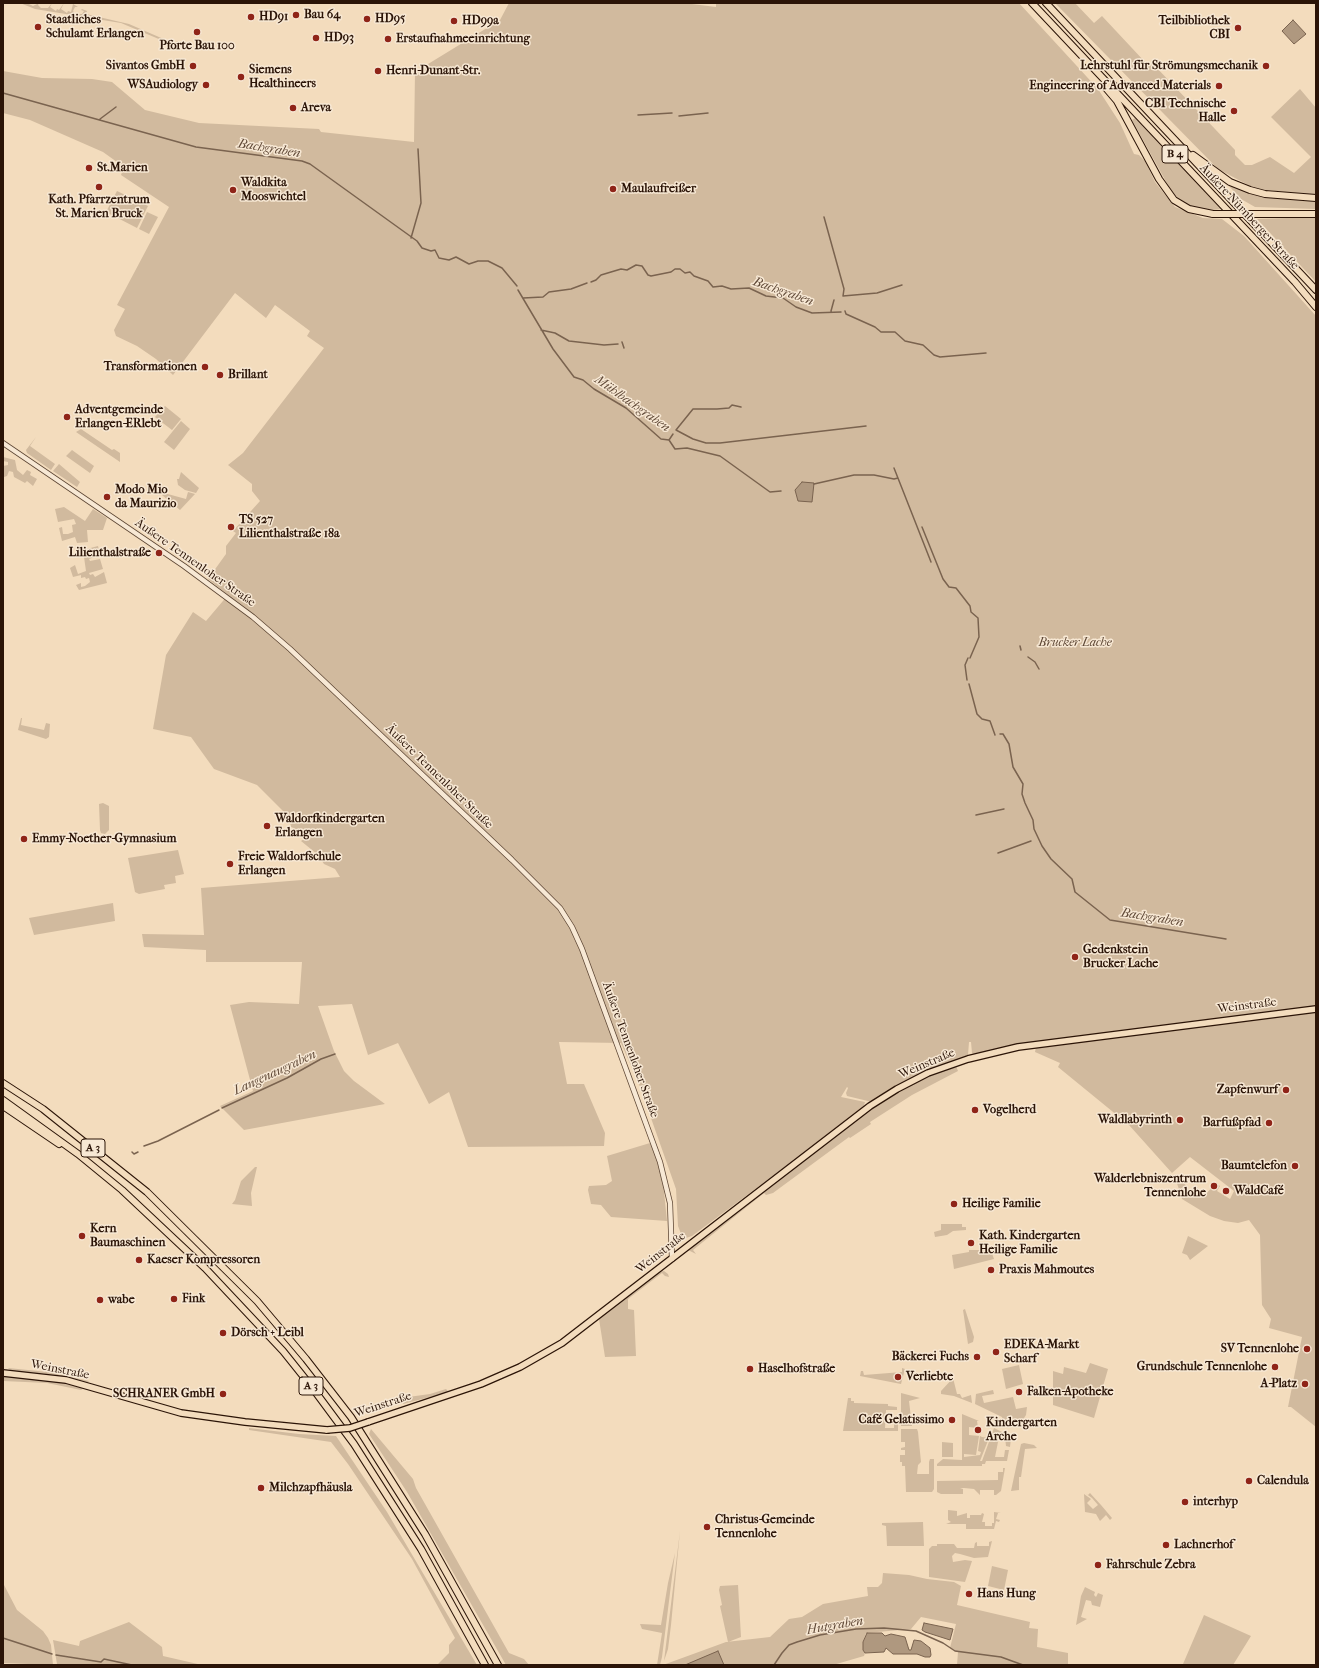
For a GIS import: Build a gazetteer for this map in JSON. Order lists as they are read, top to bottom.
{
  "streets": {
    "highway": ["B 4", "Äußere Nürnberger Straße", "A 3"],
    "main road": ["Weinstraße"],
    "street": ["Äußere Tennenloher Straße"]
  },
  "crossings": [
    ["Äußere Tennenloher Straße", "Weinstraße"]
  ],
  "water": [
    "Bachgraben",
    "Mühlbachgraben",
    "Langenaugraben",
    "Hutgraben"
  ],
  "parks": ["Brucker Lache"],
  "places": [
    "Bau 64",
    "HD91",
    "HD95",
    "HD99a",
    "Staatliches Schulamt Erlangen",
    "Teilbibliothek CBI",
    "Pforte Bau 100",
    "HD93",
    "Erstaufnahmeeinrichtung",
    "Sivantos GmbH",
    "Lehrstuhl für Strömungsmechanik",
    "Henri-Dunant-Str.",
    "Siemens Healthineers",
    "WSAudiology",
    "Engineering of Advanced Materials",
    "Areva",
    "CBI Technische Halle",
    "St.Marien",
    "Kath. Pfarrzentrum St. Marien Bruck",
    "Maulaufreißer",
    "Waldkita Mooswichtel",
    "Transformationen",
    "Brillant",
    "Adventgemeinde Erlangen-ERlebt",
    "Modo Mio da Maurizio",
    "TS 527 Lilienthalstraße 18a",
    "Lilienthalstraße",
    "Waldorfkindergarten Erlangen",
    "Emmy-Noether-Gymnasium",
    "Freie Waldorfschule Erlangen",
    "Gedenkstein Brucker Lache",
    "Zapfenwurf",
    "Vogelherd",
    "Waldlabyrinth",
    "Barfußpfad",
    "Baumtelefon",
    "Walderlebniszentrum Tennenlohe",
    "WaldCafé",
    "Heilige Familie",
    "Kern Baumaschinen",
    "Kath. Kindergarten Heilige Familie",
    "Kaeser Kompressoren",
    "Praxis Mahmoutes",
    "Fink",
    "wabe",
    "Dörsch + Leibl",
    "SV Tennenlohe",
    "EDEKA-Markt Scharf",
    "Bäckerei Fuchs",
    "Grundschule Tennenlohe",
    "Haselhofstraße",
    "Verliebte",
    "A-Platz",
    "Falken-Apotheke",
    "SCHRANER GmbH",
    "Café Gelatissimo",
    "Kindergarten Arche",
    "Calendula",
    "Milchzapfhäusla",
    "interhyp",
    "Christus-Gemeinde Tennenlohe",
    "Lachnerhof",
    "Fahrschule Zebra",
    "Hans Hung"
  ]
}
